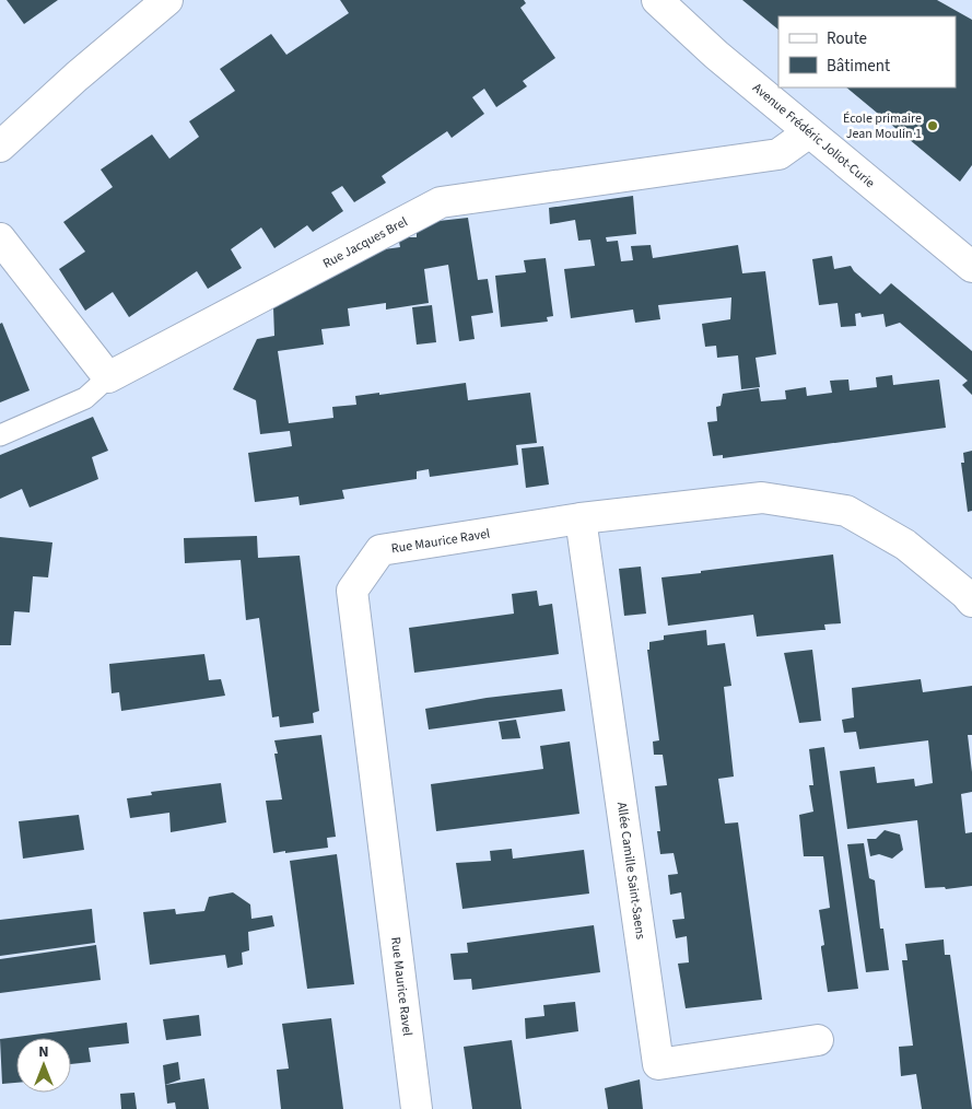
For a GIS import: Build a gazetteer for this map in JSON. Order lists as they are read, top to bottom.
{
  "streets": {
    "street": [
      "Avenue Frédéric Joliot-Curie",
      "Rue Jacques Brel",
      "Rue Maurice Ravel",
      "Allée Camille Saint-Saens"
    ]
  },
  "crossings": [
    ["Avenue Frédéric Joliot-Curie", "Rue Jacques Brel"],
    ["Rue Maurice Ravel", "Allée Camille Saint-Saens"]
  ],
  "places": ["École primaire Jean Moulin 1"],
  "legend": ["Route", "Bâtiment"],
  "north": "top"
}
